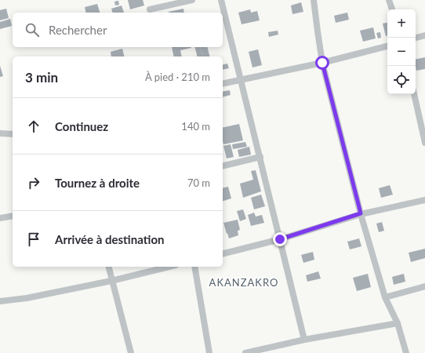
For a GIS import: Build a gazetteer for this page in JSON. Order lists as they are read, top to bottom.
{
  "districts": ["AKANZAKRO"],
  "page": {
    "map_buttons": ["+", "−"],
    "search": "Rechercher",
    "heading": ["3 min", "À pied · 210 m"],
    "list": [
      ["Continuez", "140 m"],
      ["Tournez à droite", "70 m"],
      "Arrivée à destination"
    ]
  }
}
